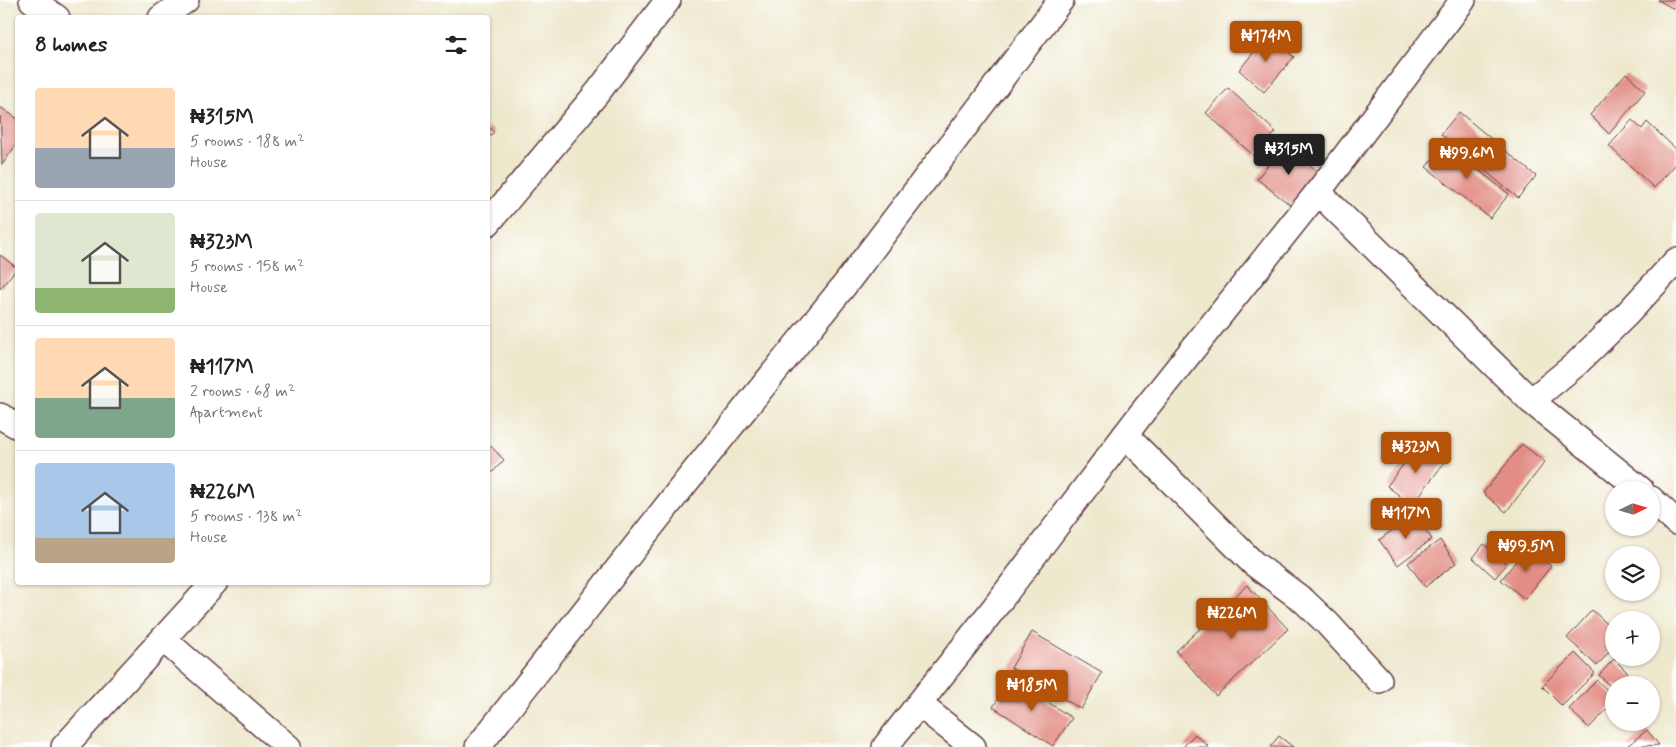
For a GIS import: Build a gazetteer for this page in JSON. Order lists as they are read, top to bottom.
{
  "north": "right",
  "page": {
    "heading": "8 homes",
    "price": [
      "₦174M",
      "₦315M",
      "₦99.6M",
      "₦323M",
      "₦117M",
      "₦99.5M",
      "₦226M",
      "₦185M"
    ],
    "list": [
      {
        "name": "₦315M",
        "note": "5 rooms · 188 m² · House"
      },
      {
        "name": "₦323M",
        "note": "5 rooms · 158 m² · House"
      },
      {
        "name": "₦117M",
        "note": "2 rooms · 68 m² · Apartment"
      },
      {
        "name": "₦226M",
        "note": "5 rooms · 138 m² · House"
      }
    ],
    "map_buttons": ["+", "−"]
  }
}
